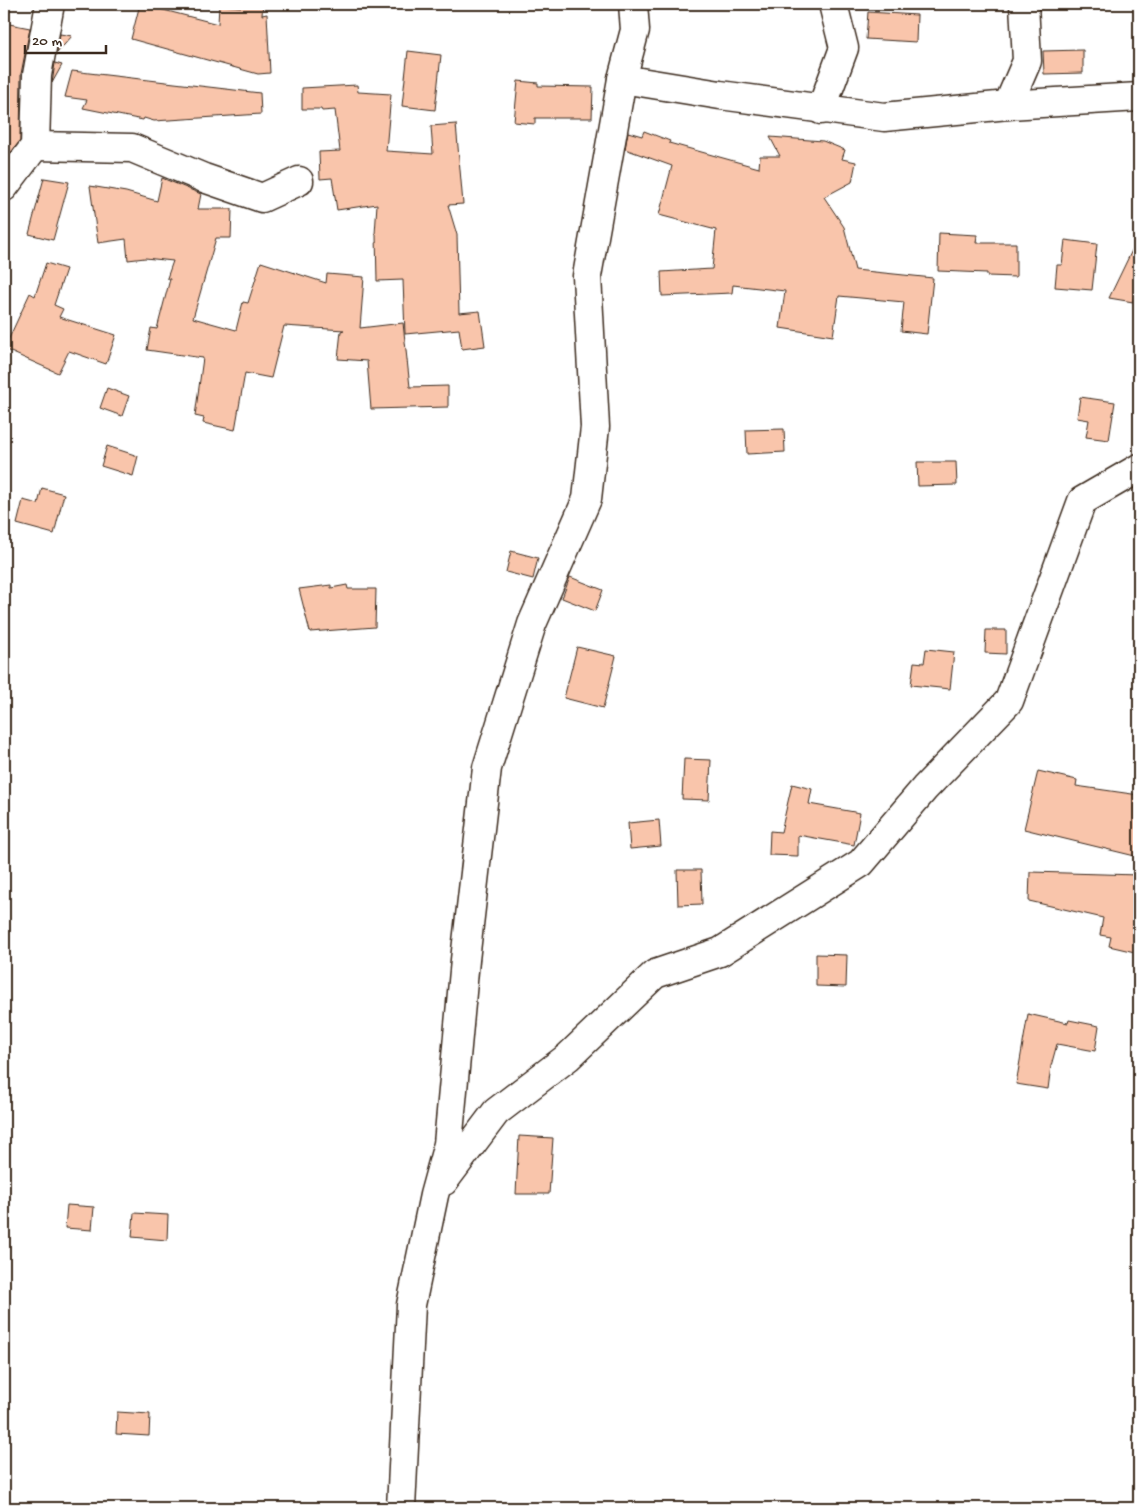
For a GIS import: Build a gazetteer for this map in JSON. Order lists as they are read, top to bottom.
{
  "scale_bar": "20 m"
}
